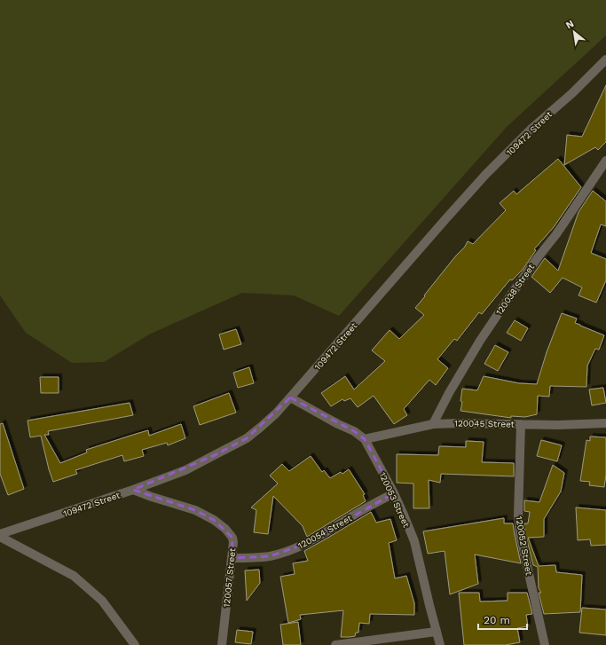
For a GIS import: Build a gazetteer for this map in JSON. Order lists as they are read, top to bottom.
{
  "streets": {
    "street": [
      "109472 Street",
      "120038 Street",
      "120045 Street",
      "120053 Street",
      "120054 Street",
      "120052 Street",
      "120057 Street"
    ]
  },
  "crossings": [
    ["109472 Street", "120053 Street"],
    ["109472 Street", "120057 Street"],
    ["120038 Street", "120045 Street"],
    ["120045 Street", "120053 Street"],
    ["120045 Street", "120052 Street"],
    ["120053 Street", "120054 Street"],
    ["120054 Street", "120057 Street"]
  ],
  "scale_bar": "20 m",
  "north": "top left"
}
